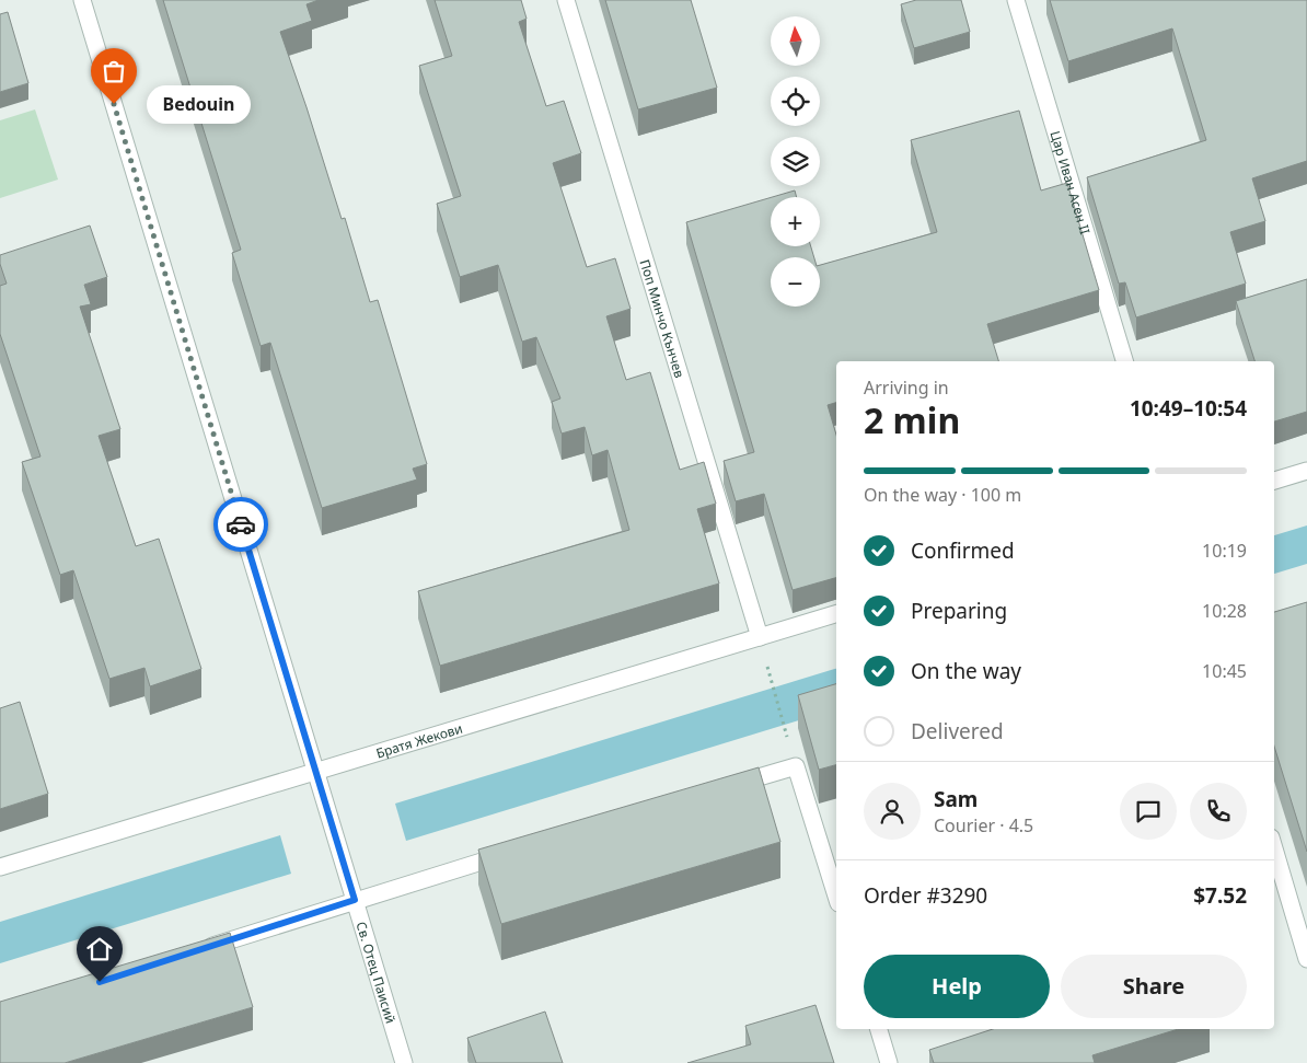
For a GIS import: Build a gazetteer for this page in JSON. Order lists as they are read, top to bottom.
{
  "streets": {
    "street": [
      "Цар Иван Асен II",
      "Поп Минчо Кънчев",
      "Братя Жекови",
      "Св. Отец Паисий"
    ]
  },
  "crossings": [
    ["Поп Минчо Кънчев", "Братя Жекови"],
    ["Братя Жекови", "Св. Отец Паисий"]
  ],
  "places": ["Bedouin"],
  "north": "top",
  "page": {
    "map_buttons": ["+", "−"],
    "bubble": "Bedouin",
    "heading": ["2 min", "Arriving in", "10:49–10:54"],
    "panel": [
      "Sam",
      "Courier · 4.5",
      "Order #3290",
      "$7.52"
    ],
    "bar": "On the way · 100 m",
    "list": [
      ["Confirmed", "10:19"],
      ["Preparing", "10:28"],
      ["On the way", "10:45"],
      "Delivered"
    ],
    "buttons": ["Help", "Share"]
  }
}
